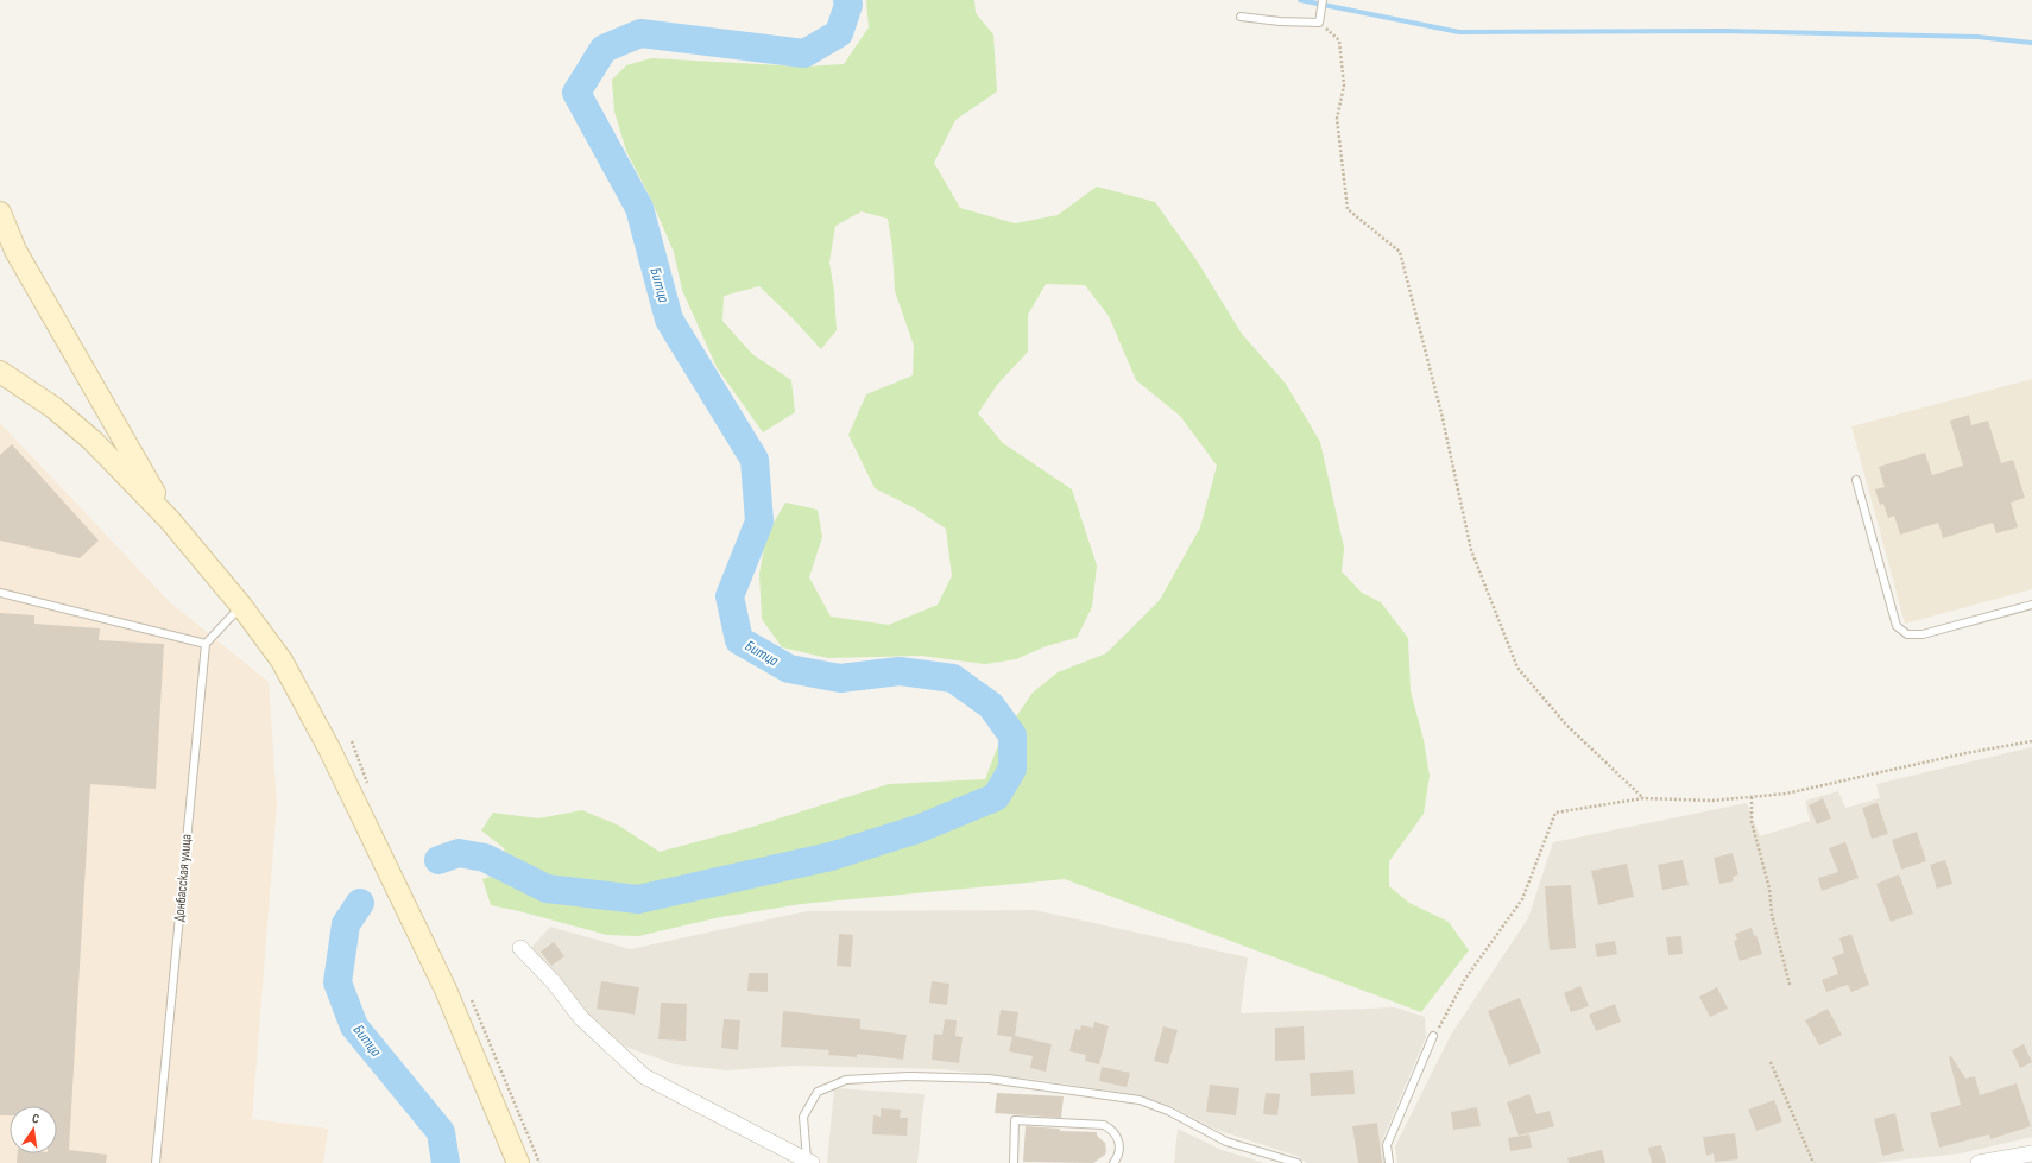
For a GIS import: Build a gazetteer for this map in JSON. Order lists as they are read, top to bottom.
{
  "streets": {
    "lane": ["Донбасская улица"]
  },
  "water": ["Битца"],
  "north": "top"
}
